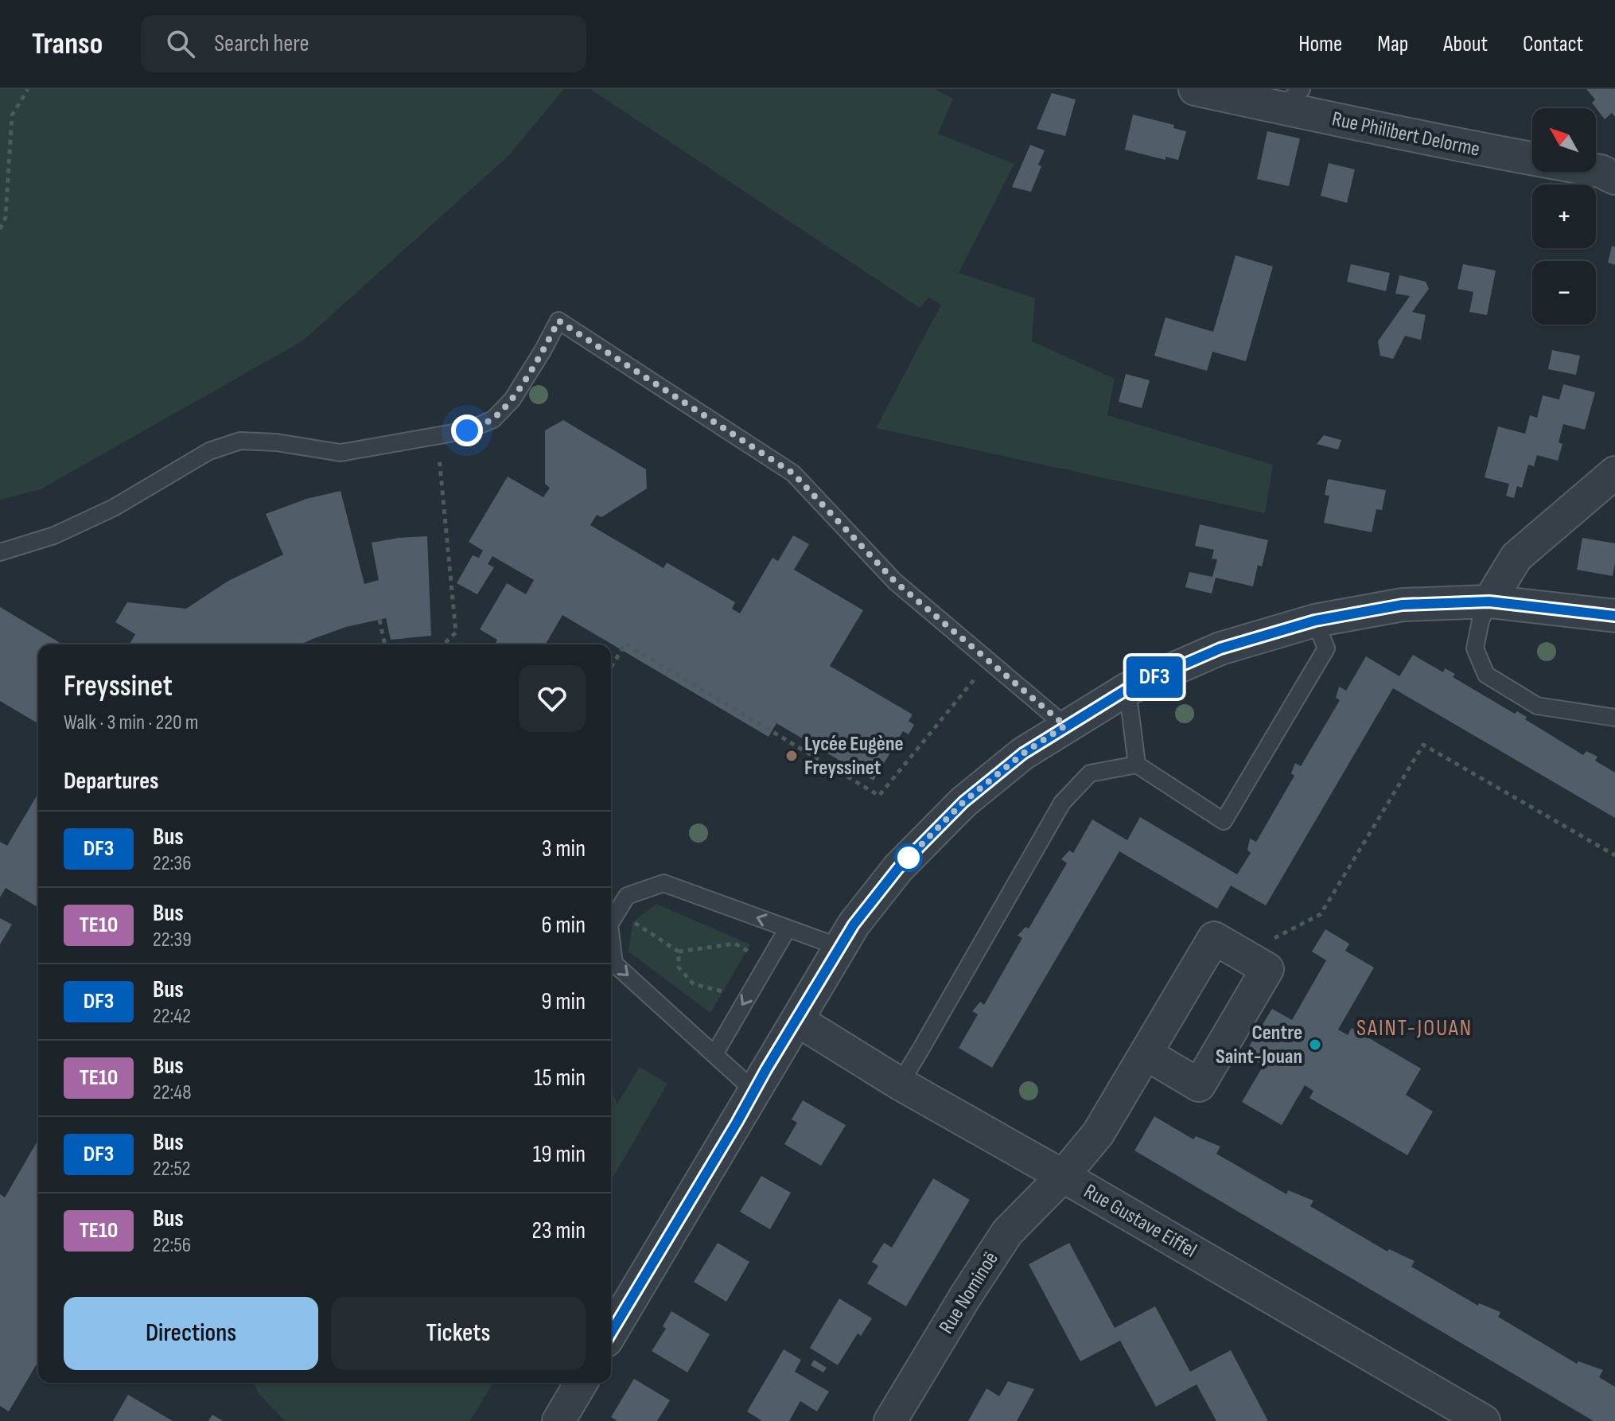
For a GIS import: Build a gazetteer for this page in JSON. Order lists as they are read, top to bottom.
{
  "streets": {
    "street": ["Rue Philibert Delorme", "Rue Gustave Eiffel", "Rue Nominoë"]
  },
  "crossings": [
    ["Rue Gustave Eiffel", "Rue Nominoë"]
  ],
  "districts": ["SAINT-JOUAN"],
  "places": ["Lycée Eugène Freyssinet", "Centre Saint-Jouan"],
  "lines": ["bus line DF3"],
  "north": "top left",
  "page": {
    "header": "Transo",
    "search": "Search here",
    "nav": [
      "Home",
      "Map",
      "About",
      "Contact"
    ],
    "on_map": "DF3",
    "map_buttons": ["+", "−"],
    "heading": [
      ["Freyssinet", "Walk · 3 min · 220 m"],
      "Departures"
    ],
    "list": [
      {
        "mark": "DF3",
        "name": "Bus",
        "note": "22:36",
        "value": "3 min"
      },
      {
        "mark": "TE10",
        "name": "Bus",
        "note": "22:39",
        "value": "6 min"
      },
      {
        "mark": "DF3",
        "name": "Bus",
        "note": "22:42",
        "value": "9 min"
      },
      {
        "mark": "TE10",
        "name": "Bus",
        "note": "22:48",
        "value": "15 min"
      },
      {
        "mark": "DF3",
        "name": "Bus",
        "note": "22:52",
        "value": "19 min"
      },
      {
        "mark": "TE10",
        "name": "Bus",
        "note": "22:56",
        "value": "23 min"
      }
    ],
    "buttons": ["Directions", "Tickets"]
  }
}
